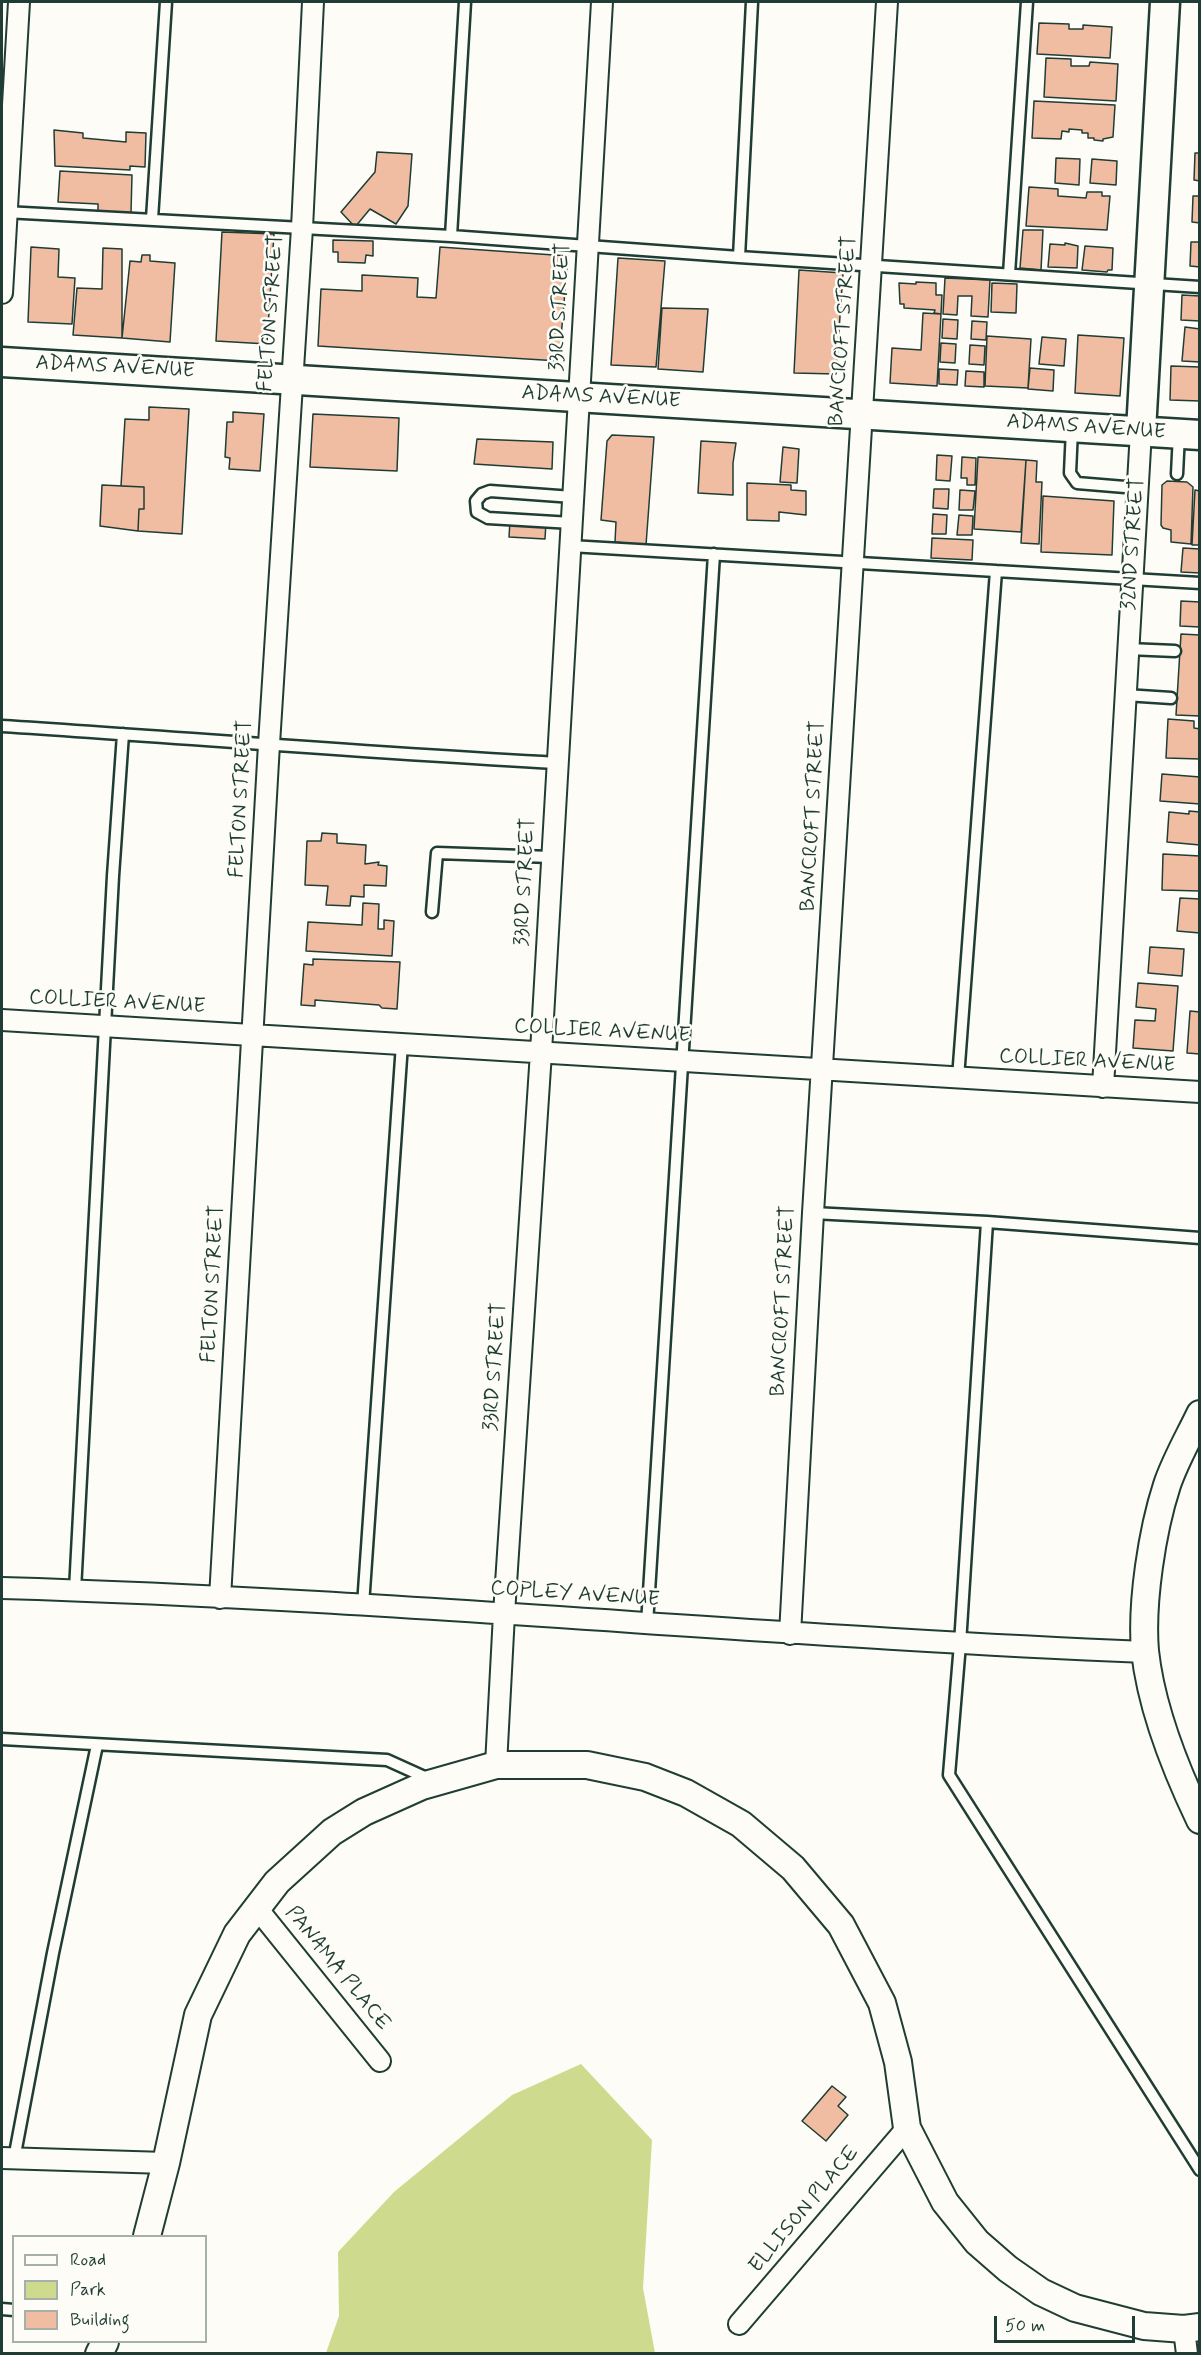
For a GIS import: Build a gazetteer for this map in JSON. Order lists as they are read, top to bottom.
{
  "streets": {
    "main road": ["ADAMS AVENUE", "32ND STREET"],
    "street": [
      "33RD STREET",
      "FELTON STREET",
      "BANCROFT STREET",
      "COLLIER AVENUE",
      "COPLEY AVENUE",
      "PANAMA PLACE",
      "ELLISON PLACE"
    ]
  },
  "crossings": [
    ["33RD STREET", "ADAMS AVENUE"],
    ["33RD STREET", "COLLIER AVENUE"],
    ["33RD STREET", "COPLEY AVENUE"],
    ["FELTON STREET", "ADAMS AVENUE"],
    ["FELTON STREET", "COLLIER AVENUE"],
    ["FELTON STREET", "COPLEY AVENUE"],
    ["BANCROFT STREET", "ADAMS AVENUE"],
    ["BANCROFT STREET", "COLLIER AVENUE"],
    ["BANCROFT STREET", "COPLEY AVENUE"],
    ["ADAMS AVENUE", "32ND STREET"],
    ["32ND STREET", "COLLIER AVENUE"]
  ],
  "legend": ["Road", "Park", "Building"],
  "scale_bar": "50 m"
}
